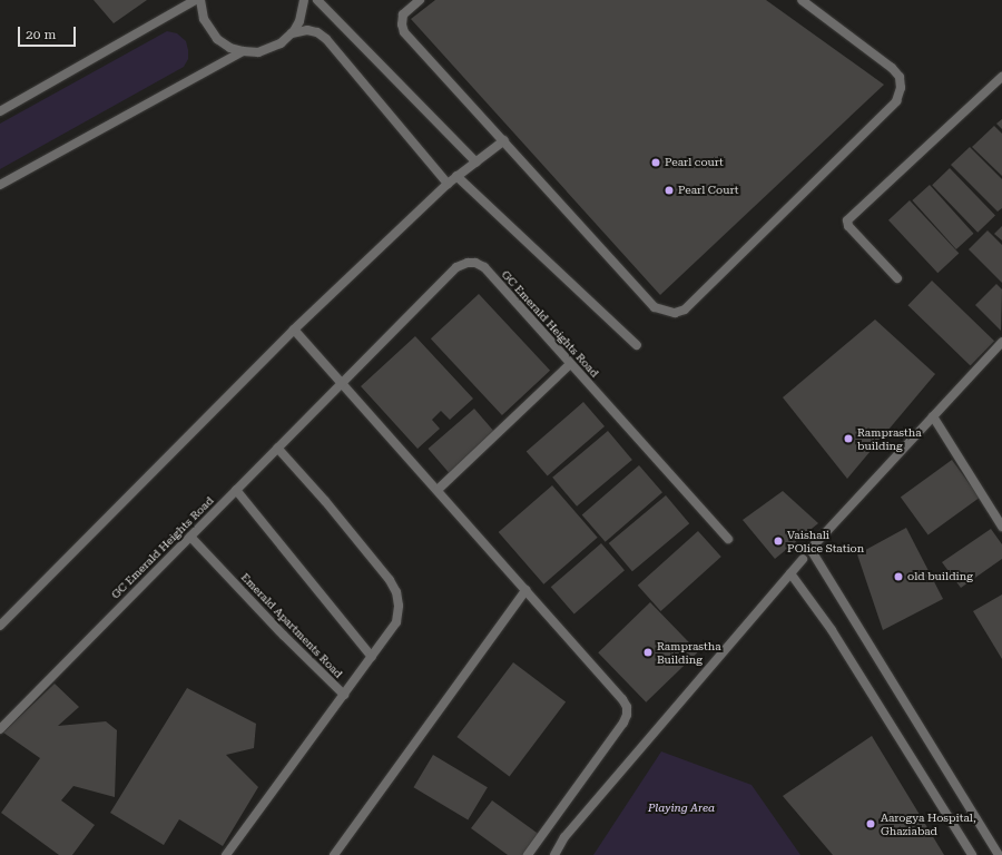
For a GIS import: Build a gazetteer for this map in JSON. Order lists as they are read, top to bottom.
{
  "streets": {
    "street": ["GC Emerald Heights Road", "Emerald Apartments Road"]
  },
  "crossings": [
    ["GC Emerald Heights Road", "Emerald Apartments Road"]
  ],
  "parks": ["Playing Area"],
  "places": [
    "Pearl court",
    "Pearl Court",
    "Ramprastha building",
    "Vaishali POlice Station",
    "old building",
    "Ramprastha Building",
    "Aarogya Hospital, Ghaziabad"
  ],
  "scale_bar": "20 m"
}
